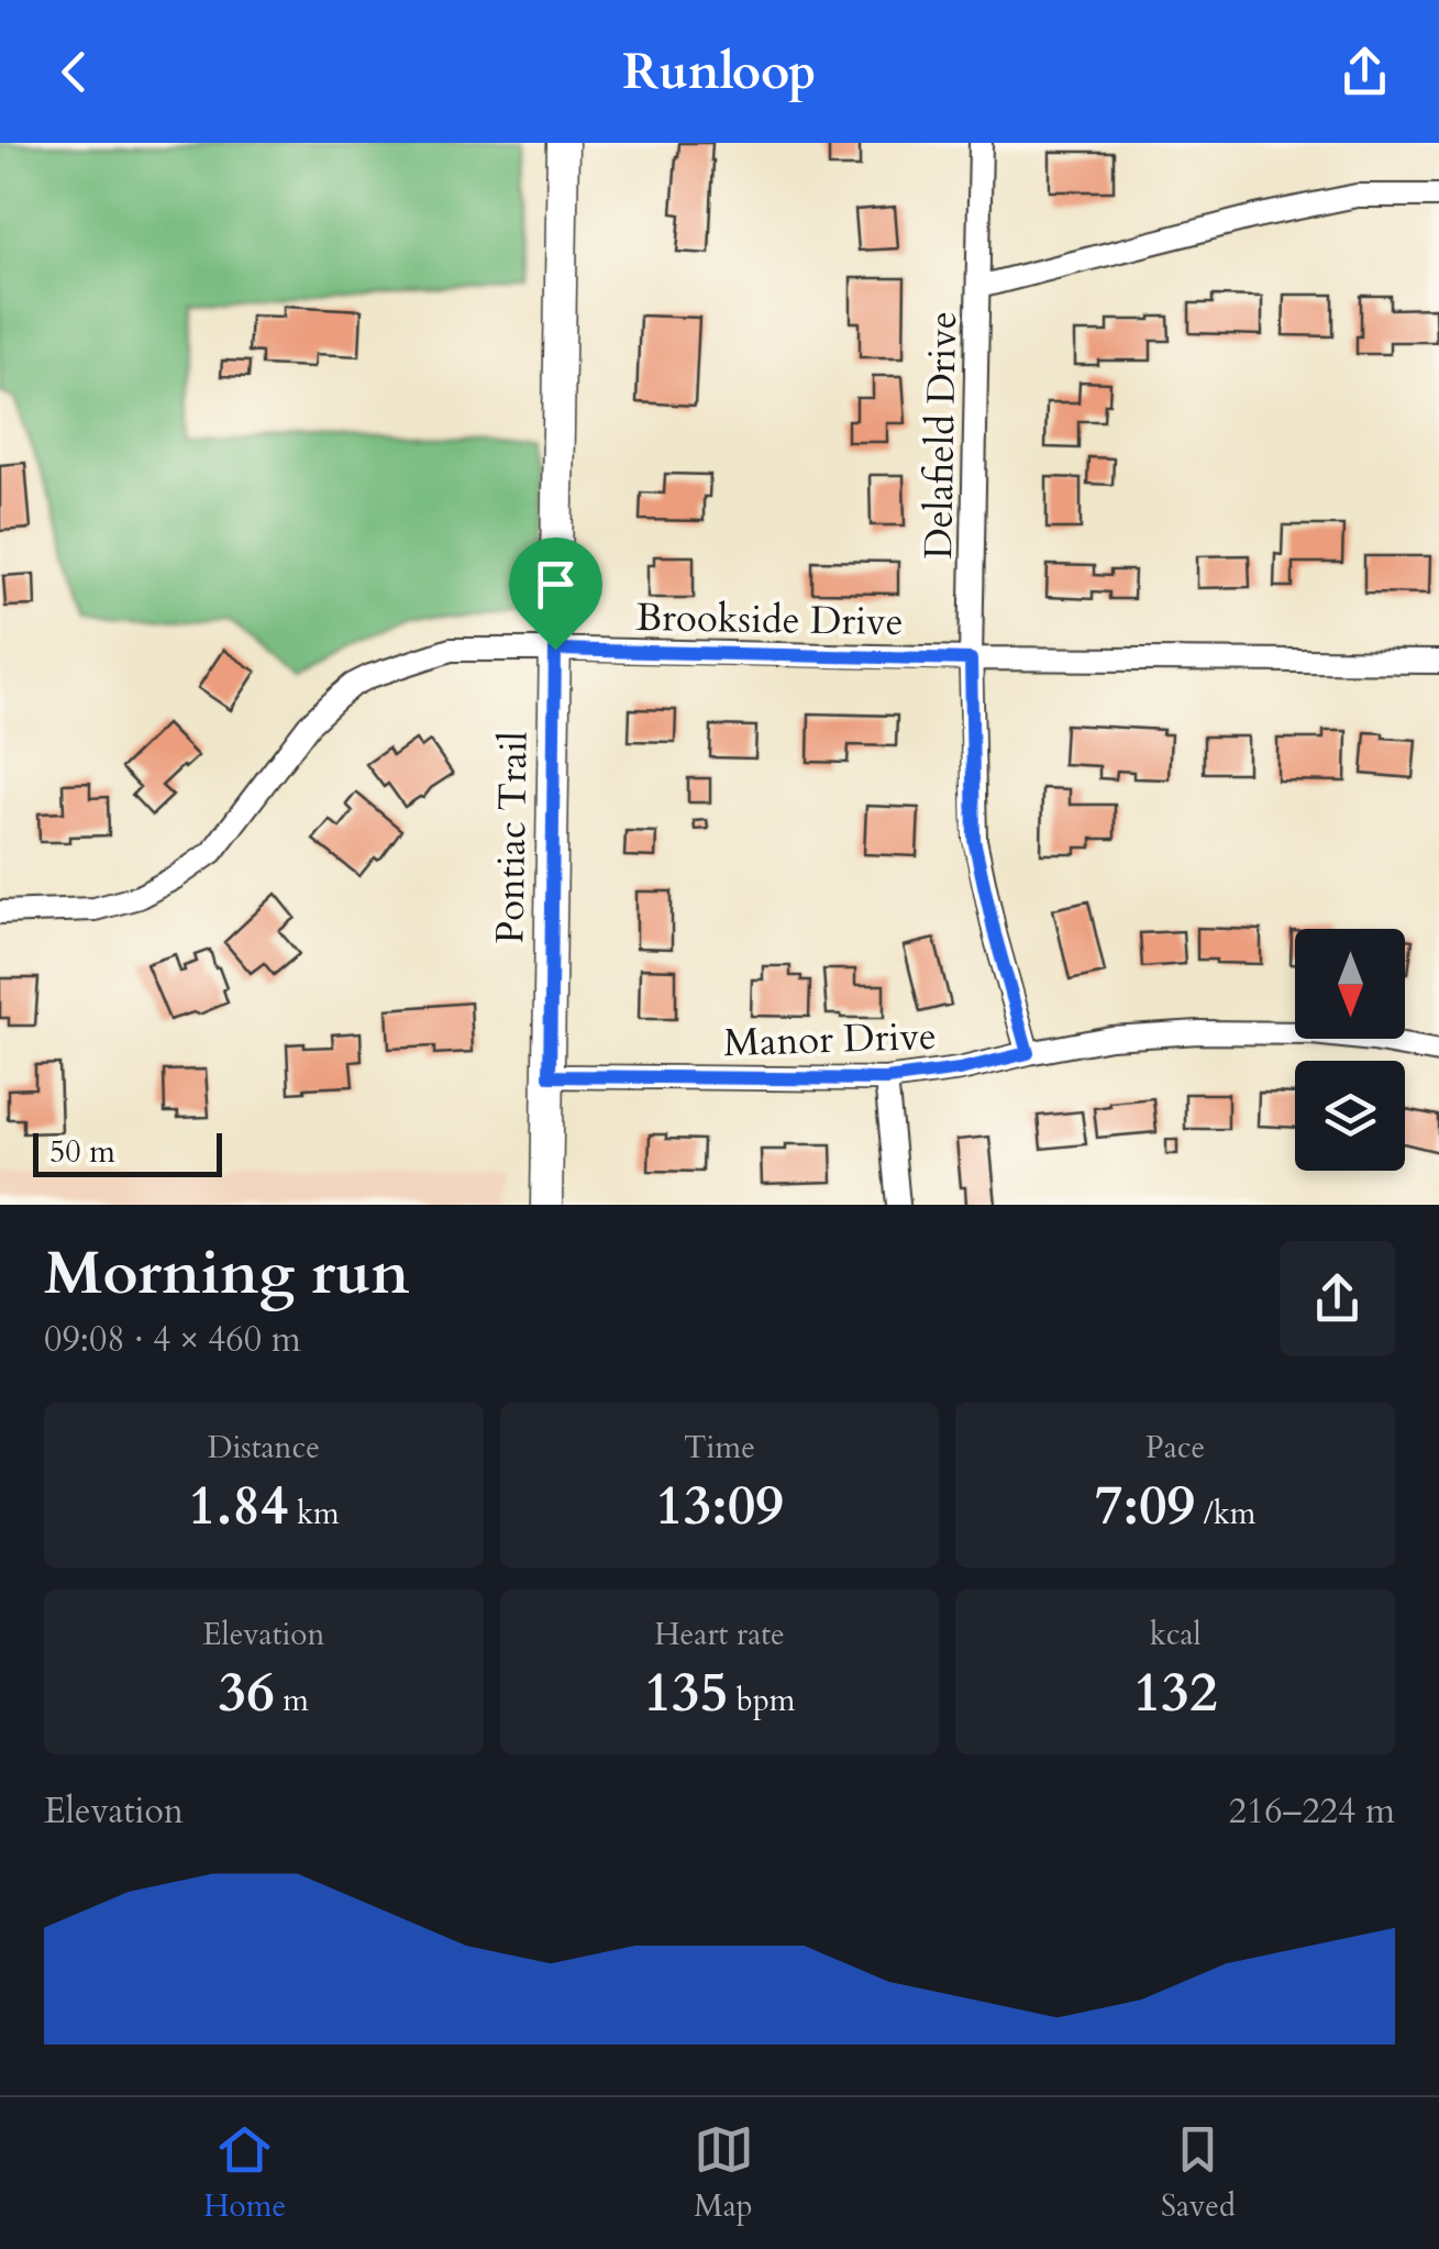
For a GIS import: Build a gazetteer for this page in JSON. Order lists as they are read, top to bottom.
{
  "streets": {
    "main road": ["Pontiac Trail"],
    "street": ["Delafield Drive", "Brookside Drive", "Manor Drive"]
  },
  "crossings": [
    ["Delafield Drive", "Brookside Drive"],
    ["Delafield Drive", "Manor Drive"],
    ["Brookside Drive", "Pontiac Trail"],
    ["Pontiac Trail", "Manor Drive"]
  ],
  "scale_bar": "50 m",
  "north": "bottom",
  "page": {
    "header": "Runloop",
    "scale": "50 m",
    "heading": ["Morning run", "09:08 · 4 × 460 m"],
    "stats": [
      ["Distance", "1.84 km"],
      ["Time", "13:09"],
      ["Pace", "7:09 /km"],
      ["Elevation", "36 m"],
      ["Heart rate", "135 bpm"],
      ["kcal", "132"]
    ],
    "chart": ["Elevation", "216–224 m"],
    "tabs": ["Home", "Map", "Saved"]
  }
}
